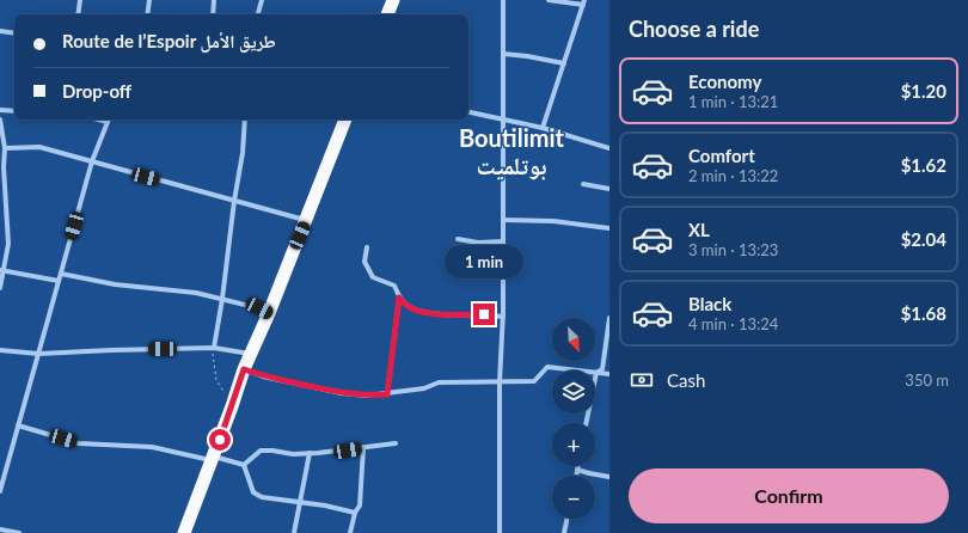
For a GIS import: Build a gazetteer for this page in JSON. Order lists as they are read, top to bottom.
{
  "districts": ["Boutilimit بوتلميت"],
  "north": "bottom right",
  "page": {
    "heading": "Choose a ride",
    "banner": ["Route de l’Espoir طريق الأمل", "Drop-off"],
    "list": [
      {
        "name": "Economy",
        "note": "1 min · 13:21",
        "value": "$1.20"
      },
      {
        "name": "Comfort",
        "note": "2 min · 13:22",
        "value": "$1.62"
      },
      {
        "name": "XL",
        "note": "3 min · 13:23",
        "value": "$2.04"
      },
      {
        "name": "Black",
        "note": "4 min · 13:24",
        "value": "$1.68"
      }
    ],
    "bubble": "1 min",
    "map_buttons": ["+", "−"],
    "pay": ["Cash", "350 m"],
    "buttons": "Confirm"
  }
}
